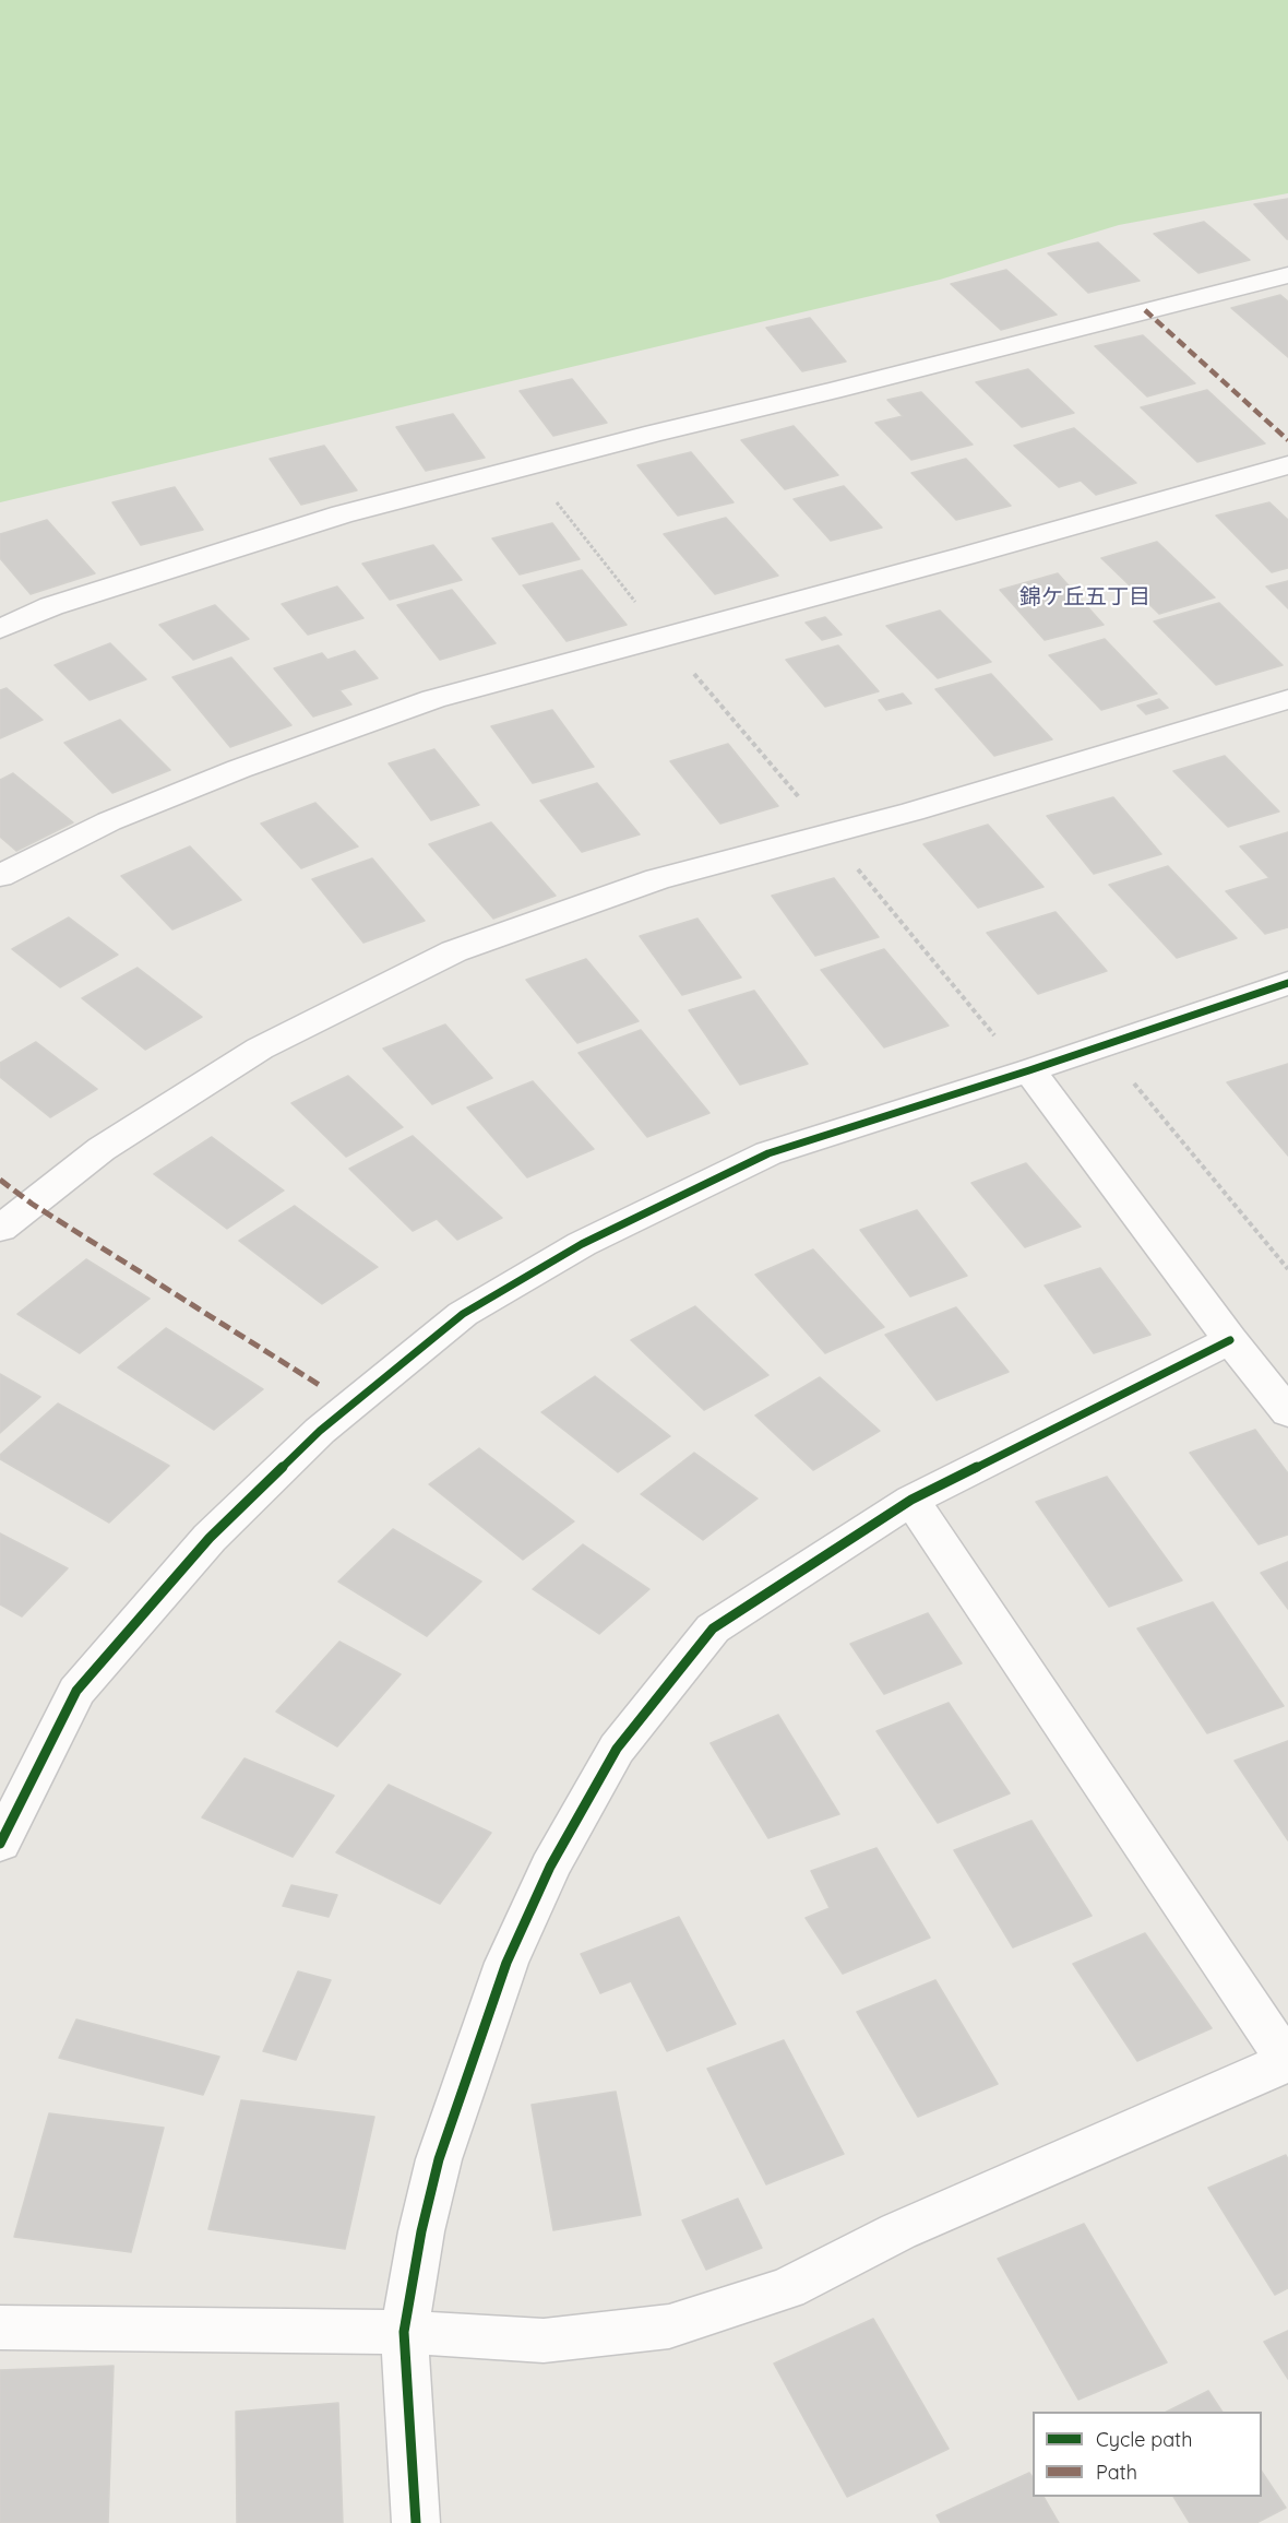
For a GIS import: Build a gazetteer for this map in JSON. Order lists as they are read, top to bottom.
{
  "districts": ["錦ケ丘五丁目"],
  "legend": ["Cycle path", "Path"]
}
